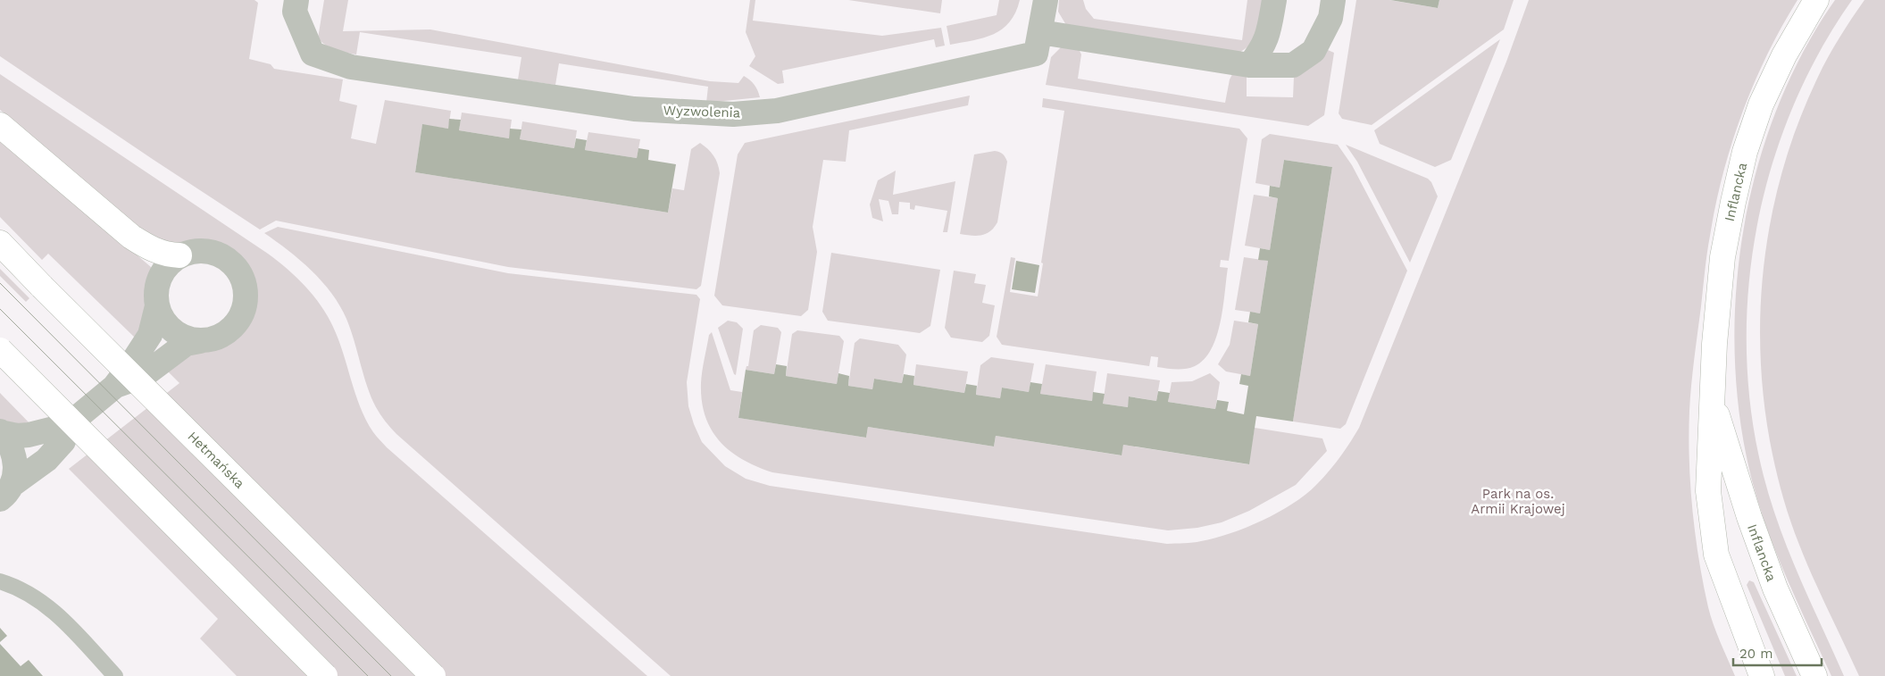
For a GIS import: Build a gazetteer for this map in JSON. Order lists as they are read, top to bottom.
{
  "streets": {
    "street": ["Wyzwolenia", "Inflancka", "Hetmańska"]
  },
  "parks": ["Park na os. Armii Krajowej"],
  "scale_bar": "20 m"
}
